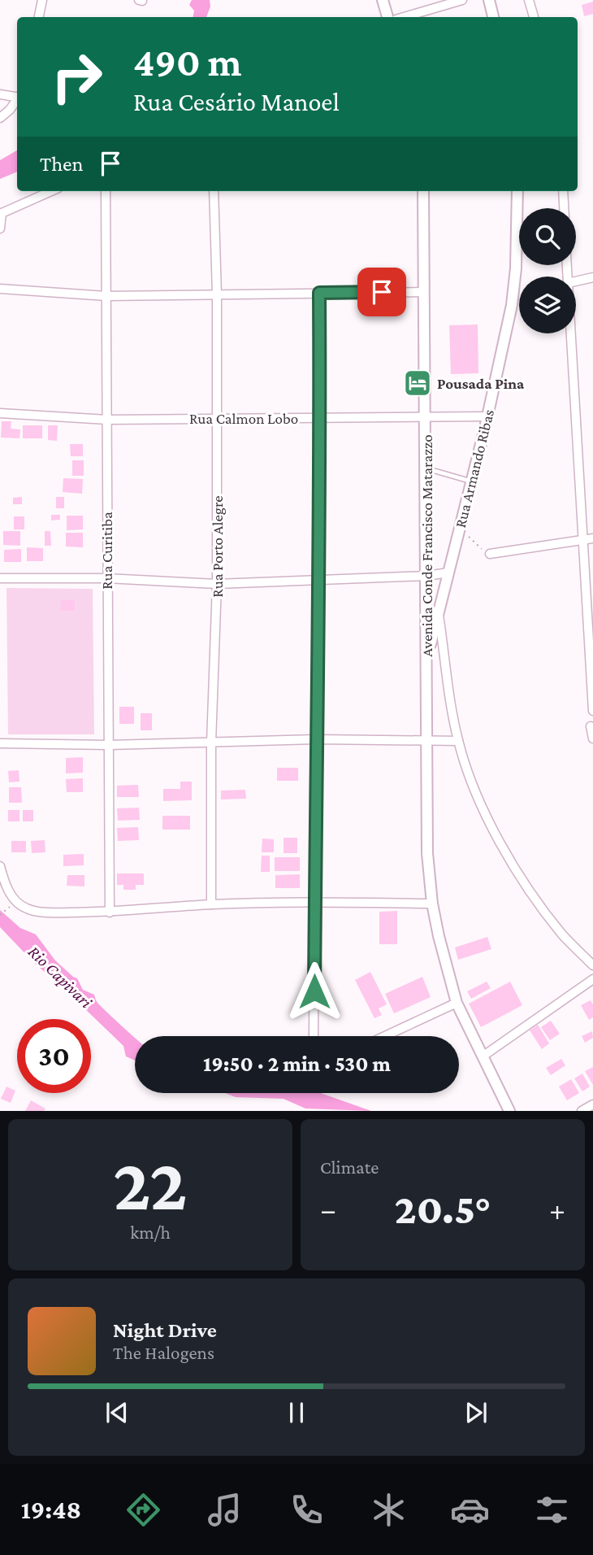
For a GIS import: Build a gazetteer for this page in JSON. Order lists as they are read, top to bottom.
{
  "streets": {
    "street": [
      "Rua Calmon Lobo",
      "Rua Armando Ribas",
      "Avenida Conde Francisco Matarazzo",
      "Rua Porto Alegre",
      "Rua Curitiba"
    ]
  },
  "crossings": [
    ["Rua Calmon Lobo", "Rua Armando Ribas"],
    ["Rua Calmon Lobo", "Avenida Conde Francisco Matarazzo"],
    ["Rua Calmon Lobo", "Rua Porto Alegre"],
    ["Rua Calmon Lobo", "Rua Curitiba"],
    ["Rua Armando Ribas", "Avenida Conde Francisco Matarazzo"]
  ],
  "water": ["Rio Capivari"],
  "places": {
    "hotel": ["Pousada Pina"]
  },
  "page": {
    "turn": ["490 m", "Rua Cesário Manoel"],
    "then": "Then",
    "limit": "30",
    "trip": "19:50 · 2 min · 530 m",
    "tile": [
      ["22", "km/h"],
      "Climate"
    ],
    "heat": ["−", "20.5°", "+"],
    "song": ["Night Drive", "The Halogens"],
    "tabs": "19:48"
  }
}
